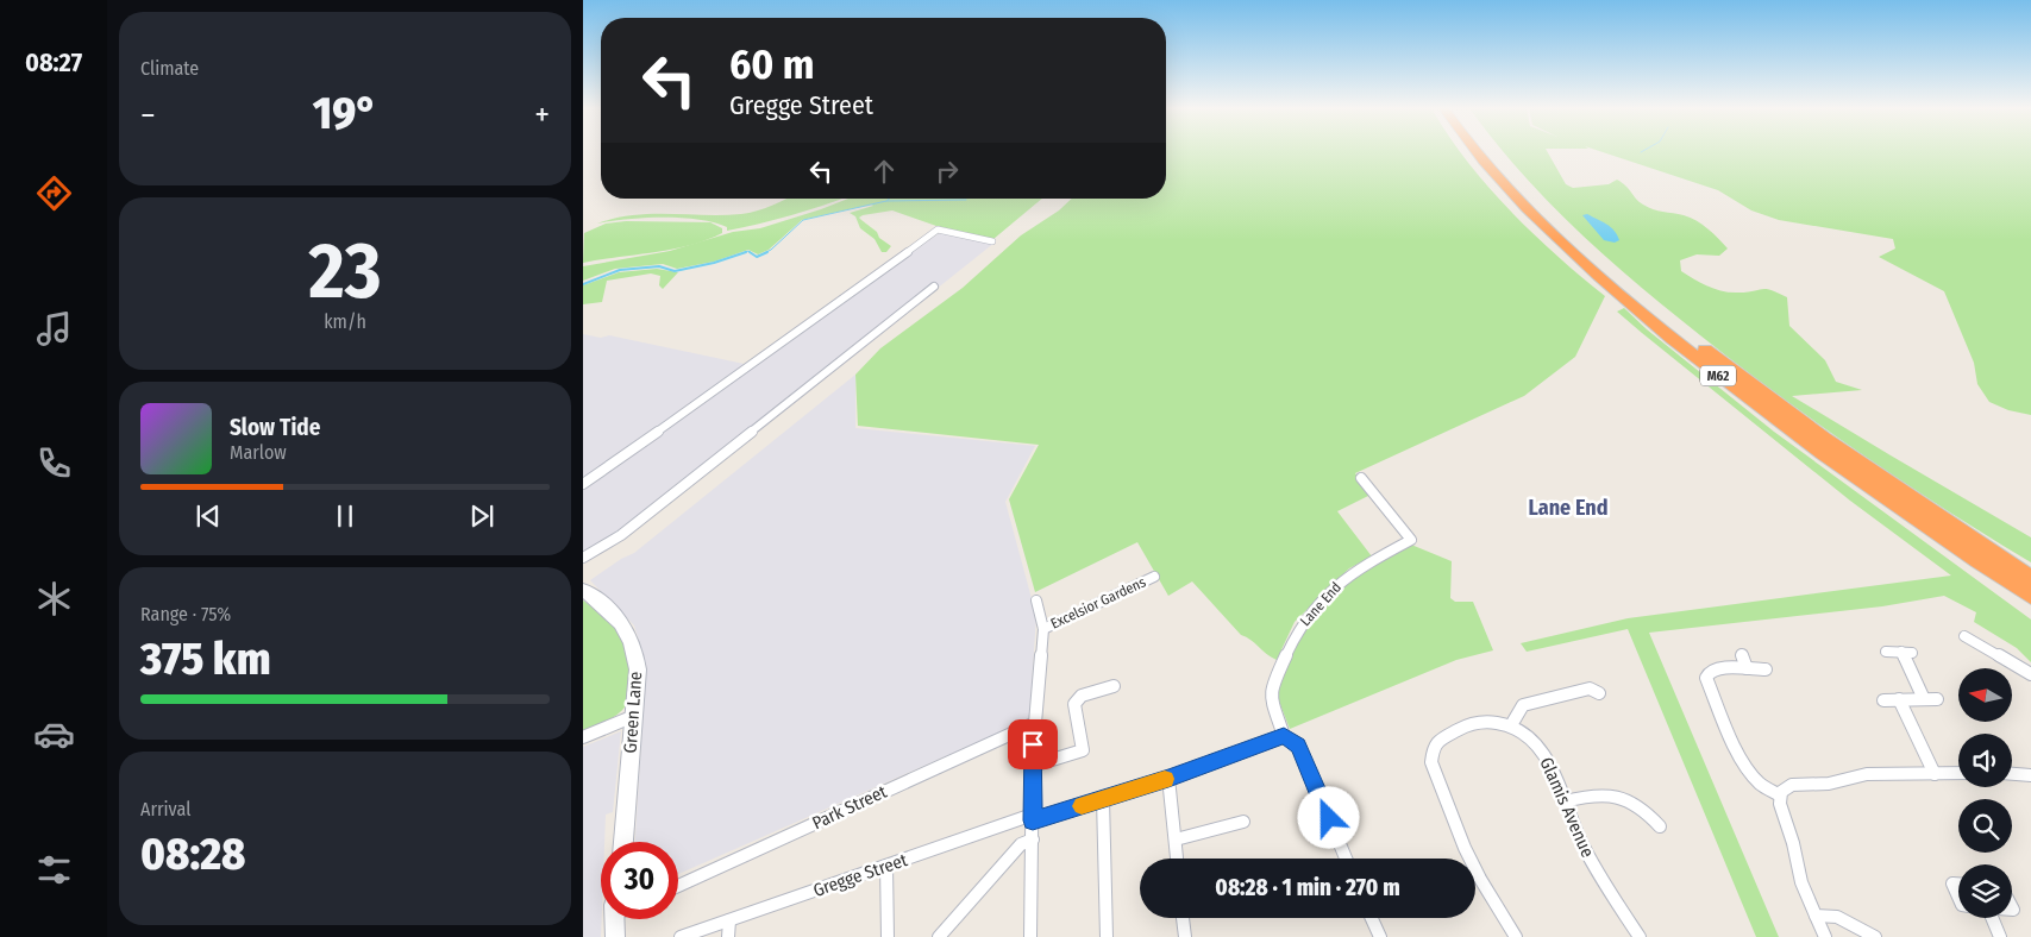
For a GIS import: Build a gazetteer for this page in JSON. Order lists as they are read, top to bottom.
{
  "streets": {
    "highway": ["M62"],
    "street": [
      "Excelsior Gardens",
      "Lane End",
      "Green Lane",
      "Park Street",
      "Glamis Avenue",
      "Gregge Street"
    ]
  },
  "crossings": [
    ["Excelsior Gardens", "Park Street"],
    ["Lane End", "Gregge Street"]
  ],
  "districts": ["Lane End"],
  "north": "left",
  "page": {
    "tabs": "08:27",
    "tile": [
      "Climate",
      ["23", "km/h"],
      ["Range · 75%", "375 km"],
      ["Arrival", "08:28"]
    ],
    "turn": ["60 m", "Gregge Street"],
    "heat": ["−", "19°", "+"],
    "song": ["Slow Tide", "Marlow"],
    "limit": "30",
    "trip": "08:28 · 1 min · 270 m"
  }
}
